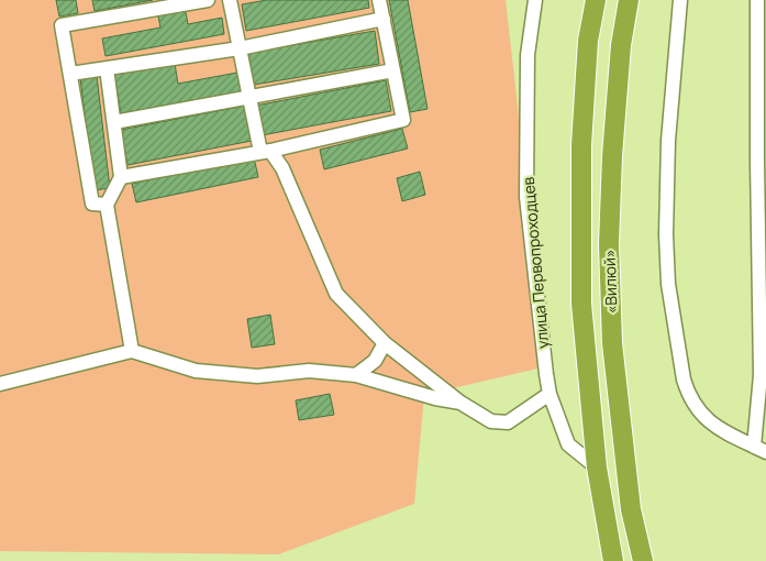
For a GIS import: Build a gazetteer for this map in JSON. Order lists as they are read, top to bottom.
{
  "streets": {
    "highway": ["«Вилюй»"],
    "street": ["улица Первопроходцев"]
  },
  "crossings": [
    ["улица Первопроходцев", "«Вилюй»"]
  ]
}
